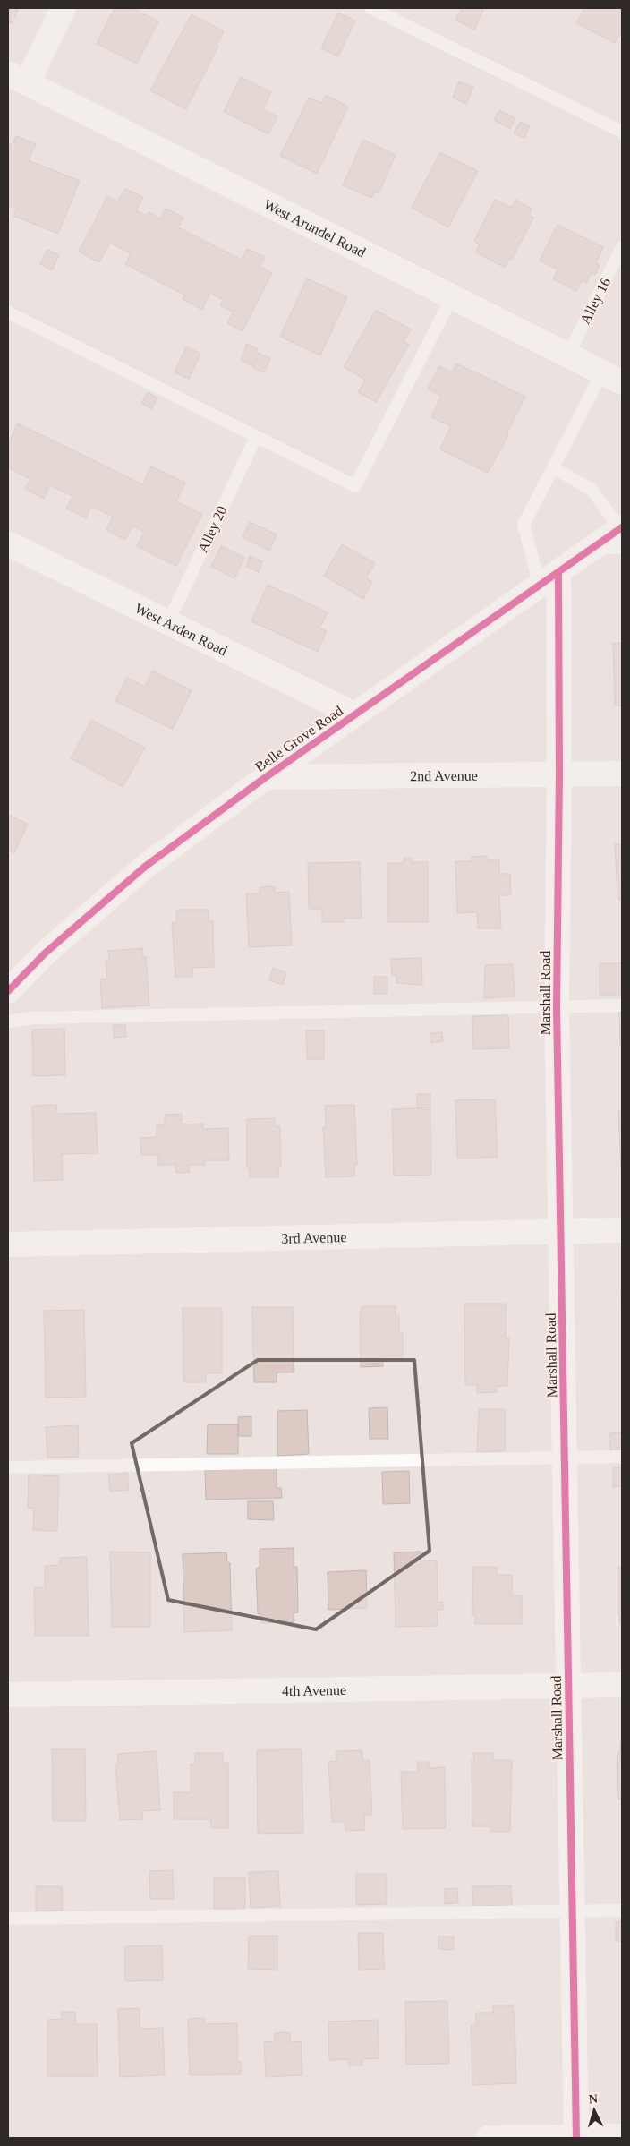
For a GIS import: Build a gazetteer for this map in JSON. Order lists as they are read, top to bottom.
{
  "streets": {
    "street": [
      "West Arundel Road",
      "West Arden Road",
      "Belle Grove Road",
      "2nd Avenue",
      "Marshall Road",
      "3rd Avenue",
      "4th Avenue"
    ],
    "lane": ["Alley 16", "Alley 20"]
  },
  "crossings": [
    ["West Arundel Road", "Alley 16"],
    ["Alley 20", "West Arden Road"],
    ["West Arden Road", "Belle Grove Road"],
    ["Belle Grove Road", "2nd Avenue"],
    ["Belle Grove Road", "Marshall Road"],
    ["2nd Avenue", "Marshall Road"],
    ["Marshall Road", "3rd Avenue"],
    ["Marshall Road", "4th Avenue"]
  ],
  "north": "top"
}
